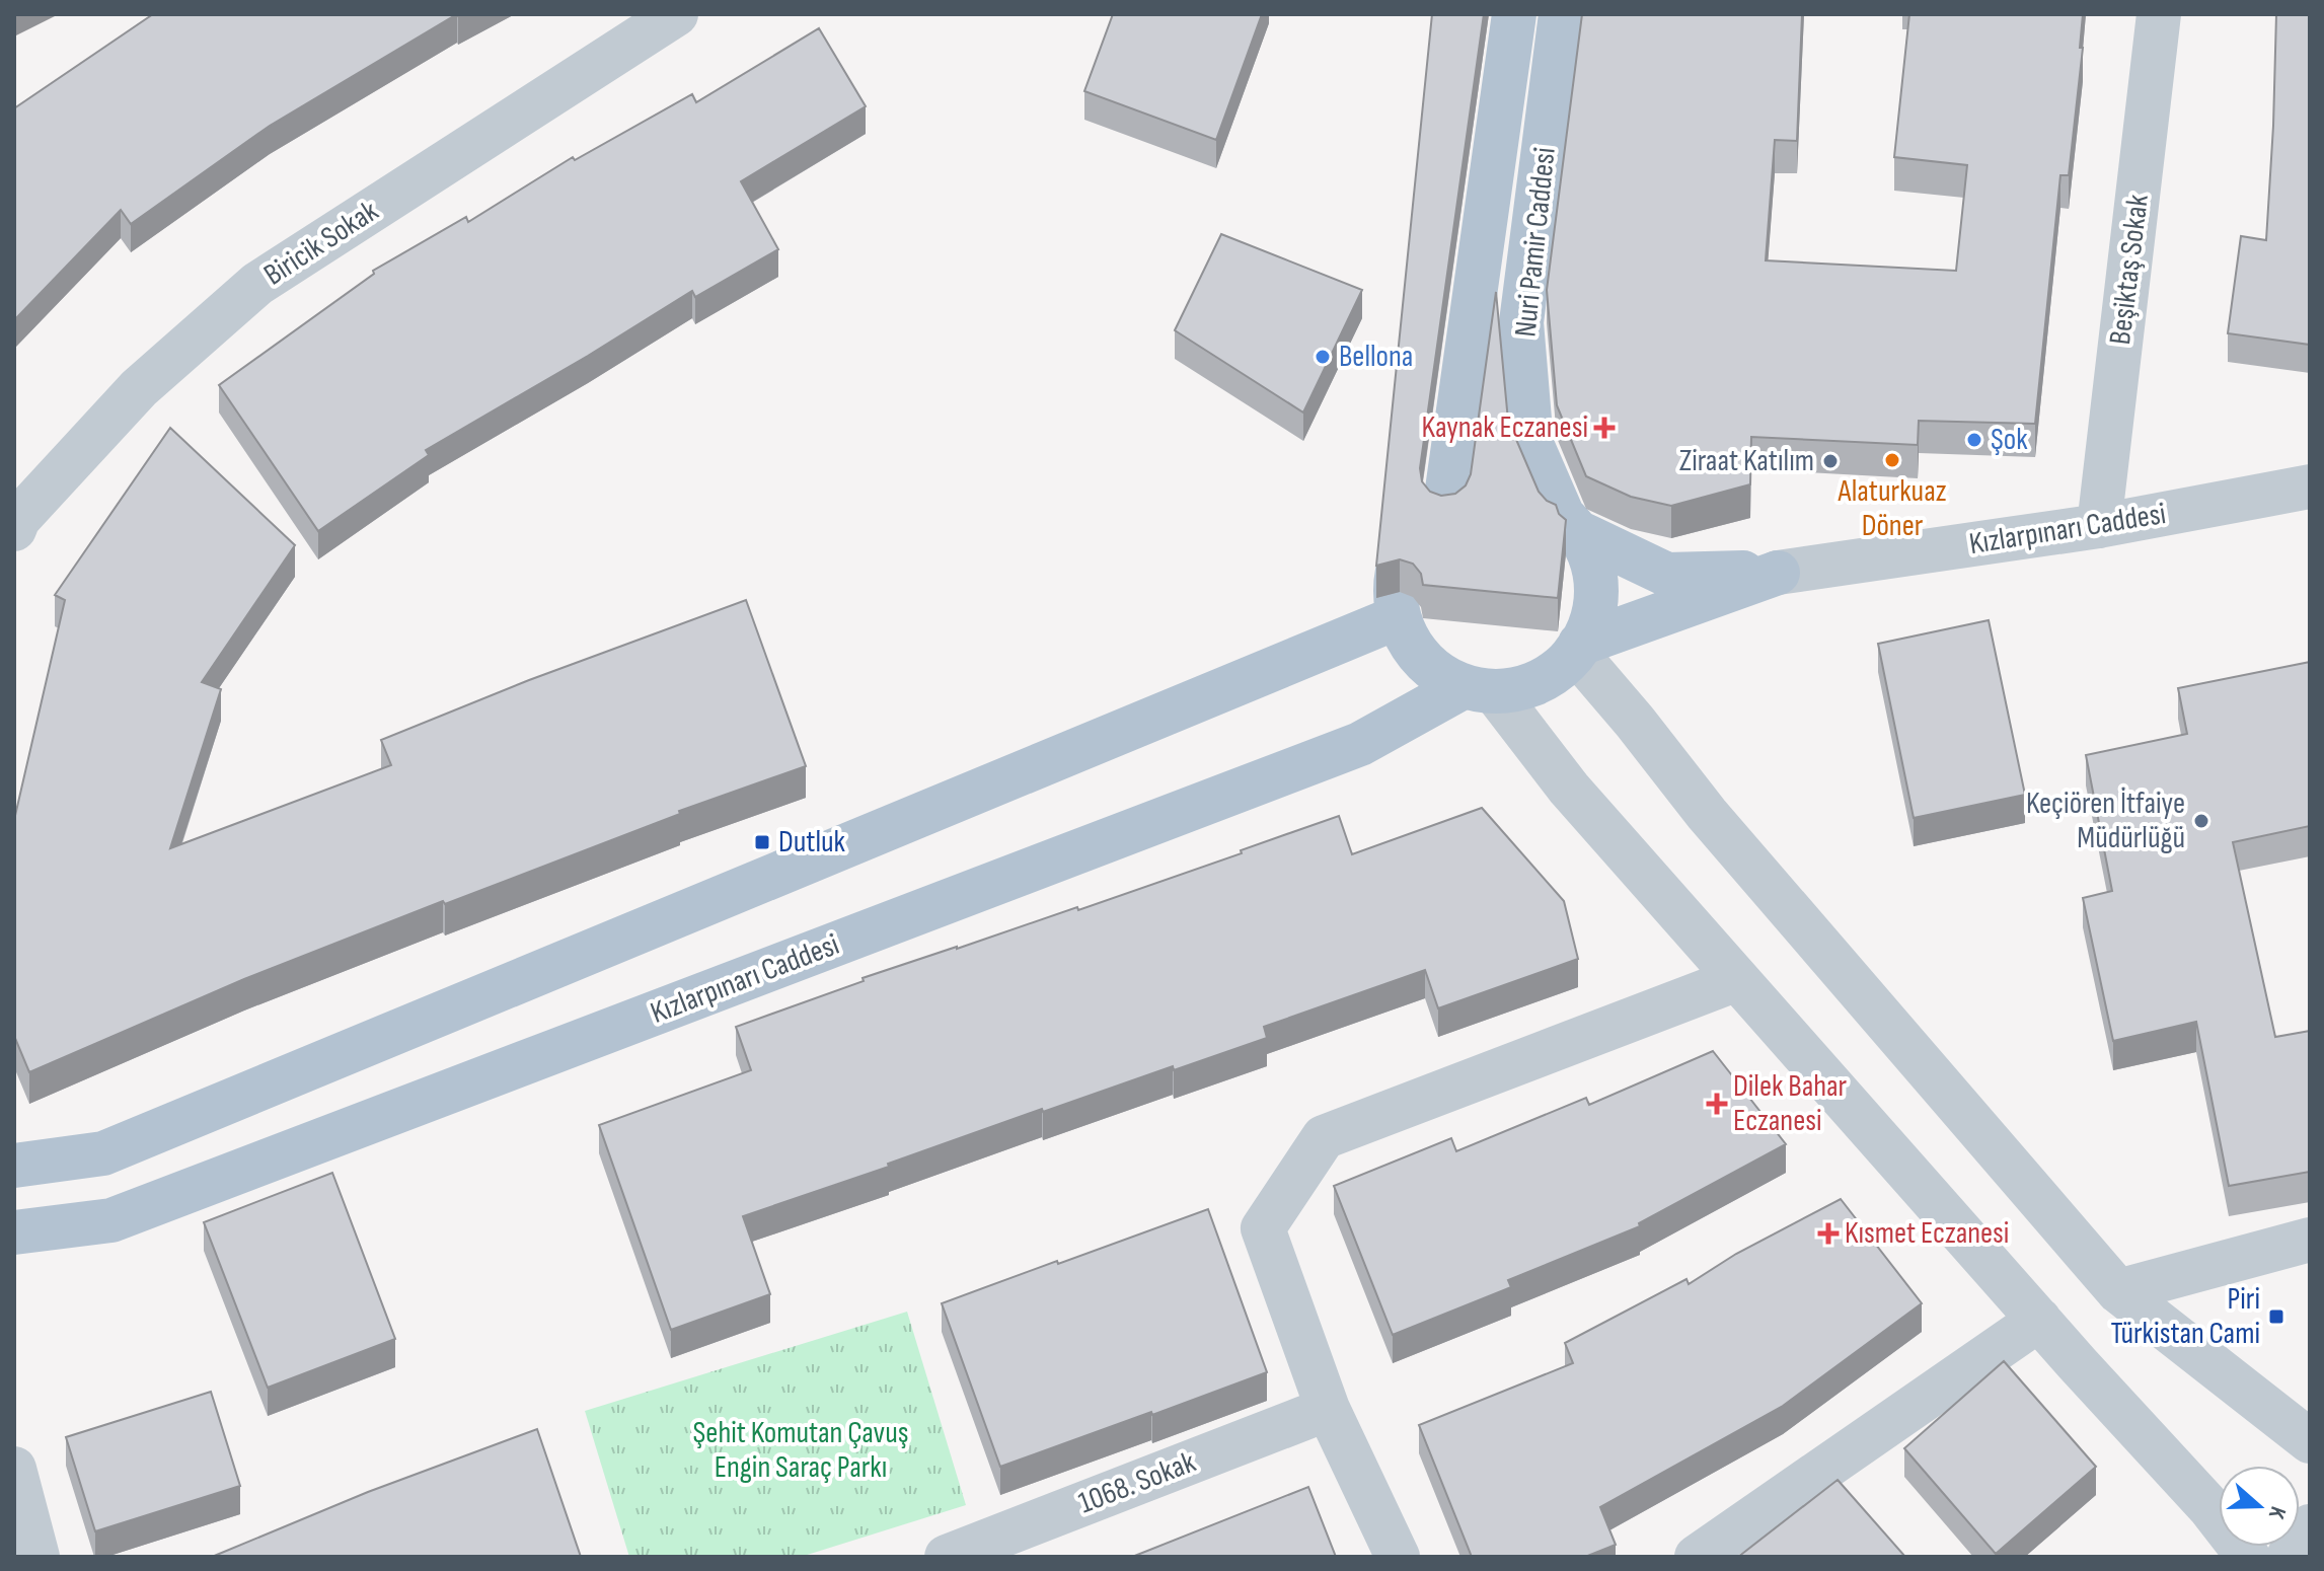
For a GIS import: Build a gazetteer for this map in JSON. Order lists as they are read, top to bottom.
{
  "streets": {
    "main road": ["Nuri Pamir Caddesi", "Kızlarpınarı Caddesi"],
    "street": ["Biricik Sokak", "Beşiktaş Sokak", "1068. Sokak"]
  },
  "crossings": [
    ["Nuri Pamir Caddesi", "Kızlarpınarı Caddesi"],
    ["Beşiktaş Sokak", "Kızlarpınarı Caddesi"]
  ],
  "parks": ["Şehit Komutan Çavuş Engin Saraç Parkı"],
  "places": {
    "other": [
      "Bellona",
      "Şok",
      "Alaturkuaz Döner",
      "Ziraat Katılım",
      "Keçiören İtfaiye Müdürlüğü"
    ],
    "health": ["Kaynak Eczanesi", "Dilek Bahar Eczanesi", "Kısmet Eczanesi"],
    "transit": ["Dutluk", "Piri Türkistan Cami"]
  },
  "north": "right"
}
